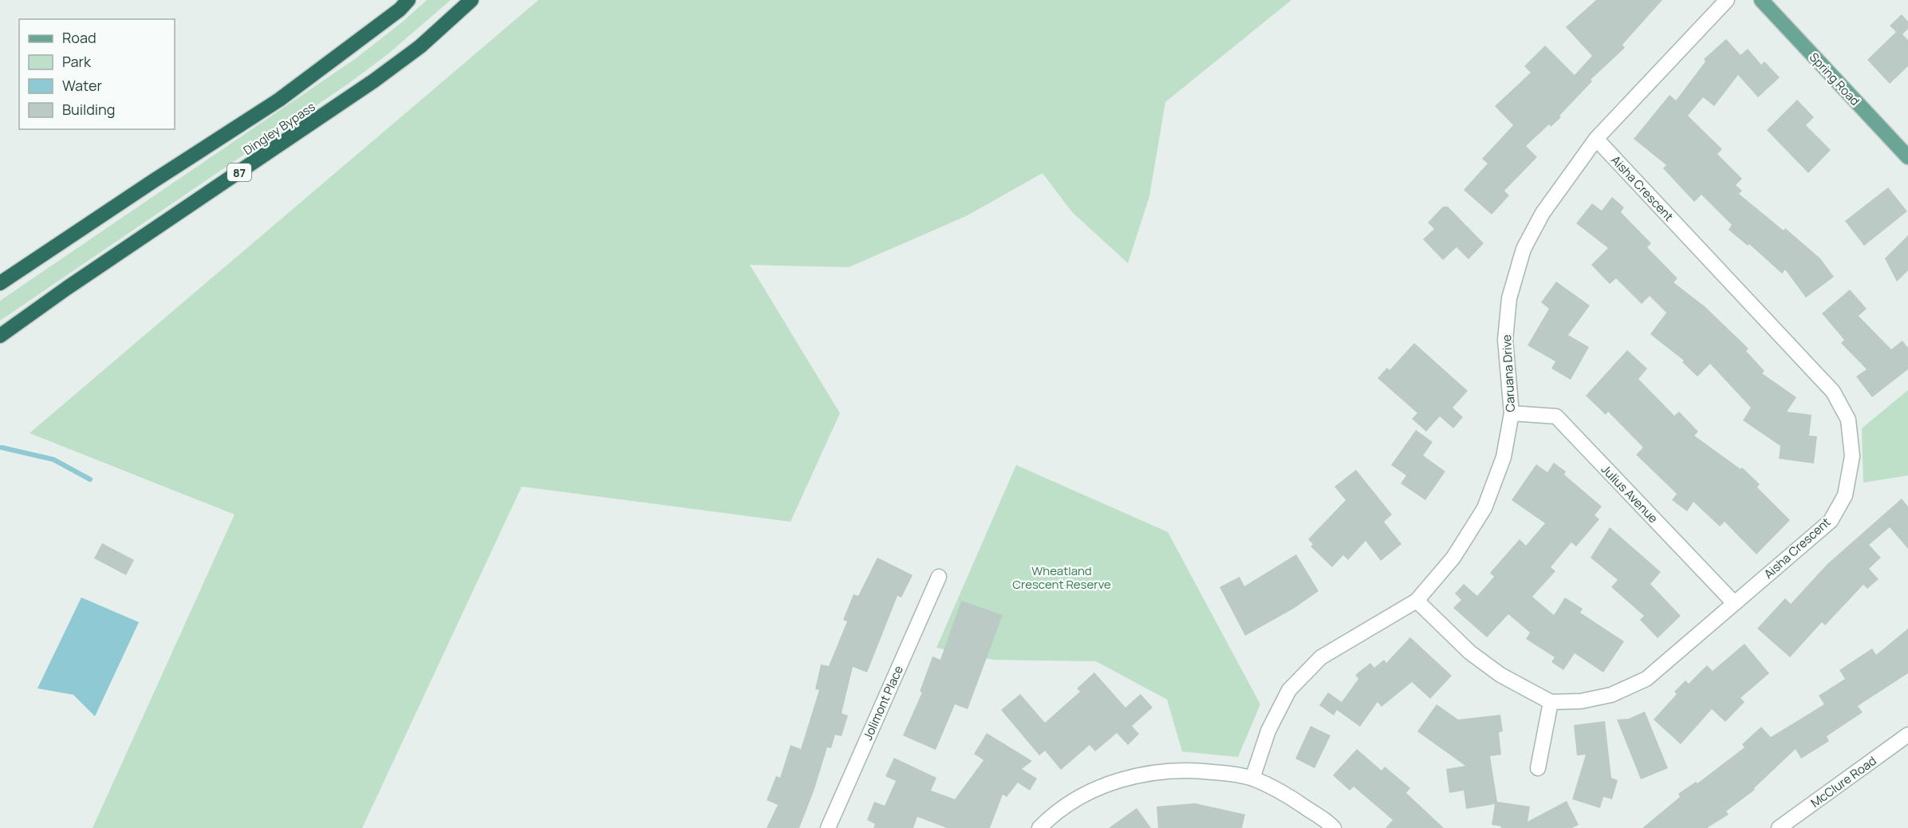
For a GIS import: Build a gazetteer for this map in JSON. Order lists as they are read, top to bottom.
{
  "streets": {
    "highway": ["Dingley Bypass", "87"],
    "main road": ["Spring Road"],
    "street": [
      "Aisha Crescent",
      "Caruana Drive",
      "Julius Avenue",
      "Jolimont Place",
      "McClure Road"
    ]
  },
  "crossings": [
    ["Aisha Crescent", "Caruana Drive"],
    ["Aisha Crescent", "Julius Avenue"],
    ["Caruana Drive", "Julius Avenue"]
  ],
  "parks": ["Wheatland Crescent Reserve"],
  "legend": [
    "Road",
    "Park",
    "Water",
    "Building"
  ]
}
